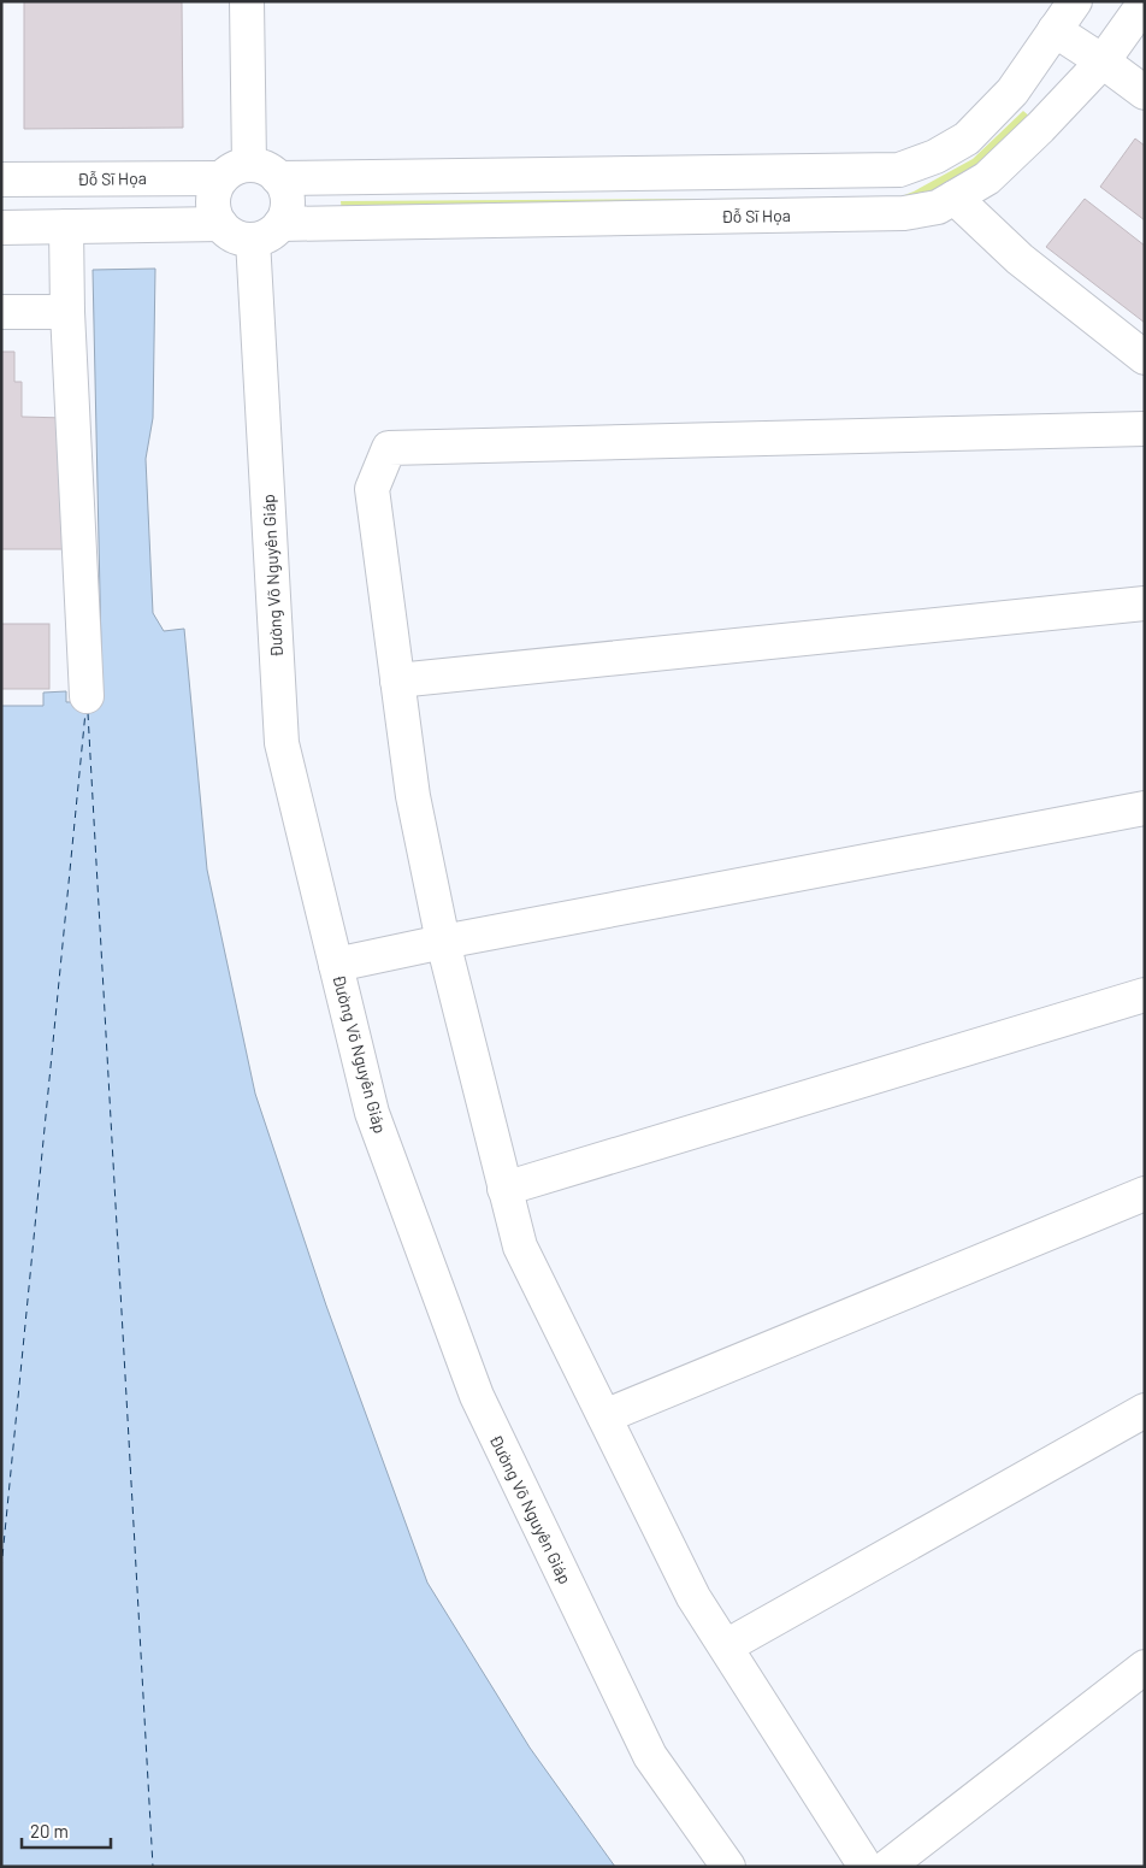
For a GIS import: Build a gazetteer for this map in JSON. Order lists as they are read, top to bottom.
{
  "streets": {
    "street": ["Đỗ Sĩ Họa", "Đường Võ Nguyên Giáp"]
  },
  "crossings": [
    ["Đỗ Sĩ Họa", "Đường Võ Nguyên Giáp"]
  ],
  "scale_bar": "20 m"
}
